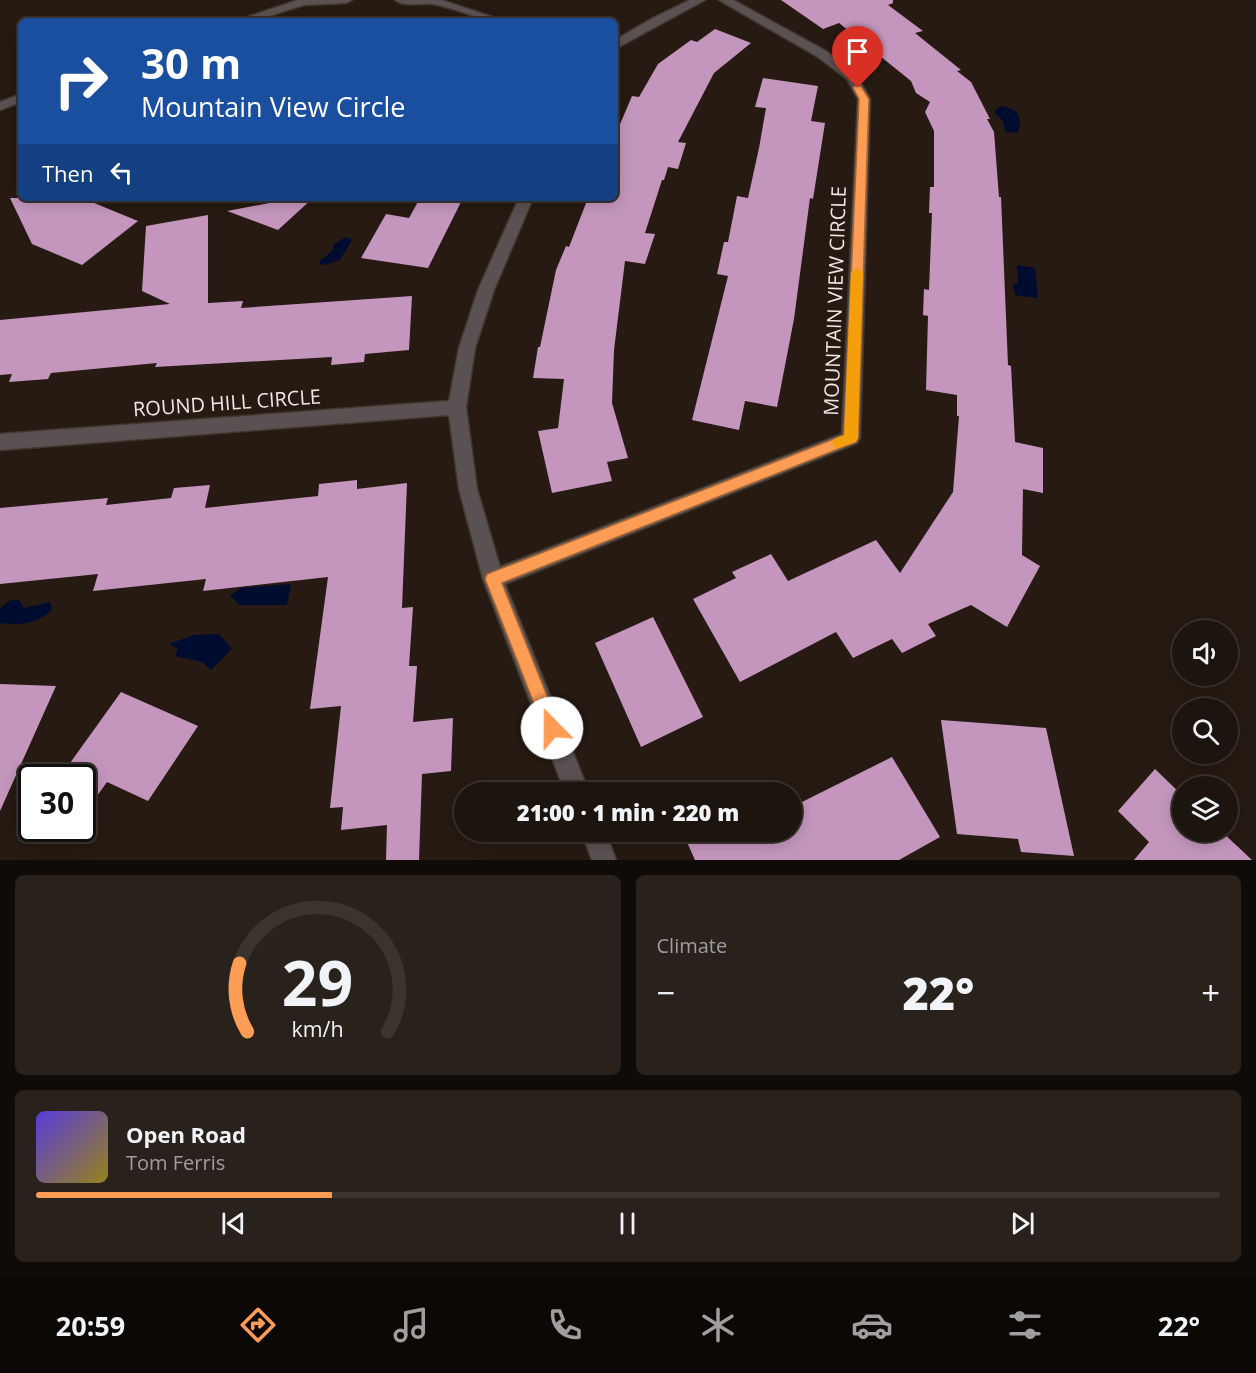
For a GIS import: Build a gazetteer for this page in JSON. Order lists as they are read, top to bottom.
{
  "streets": {
    "street": ["MOUNTAIN VIEW CIRCLE", "ROUND HILL CIRCLE"]
  },
  "page": {
    "turn": ["30 m", "Mountain View Circle"],
    "then": "Then",
    "limit": "30",
    "trip": "21:00 · 1 min · 220 m",
    "tile": "Climate",
    "heat": ["−", "22°", "+"],
    "song": ["Open Road", "Tom Ferris"],
    "tabs": ["20:59", "22°"],
    "gauge": ["29", "km/h"]
  }
}
